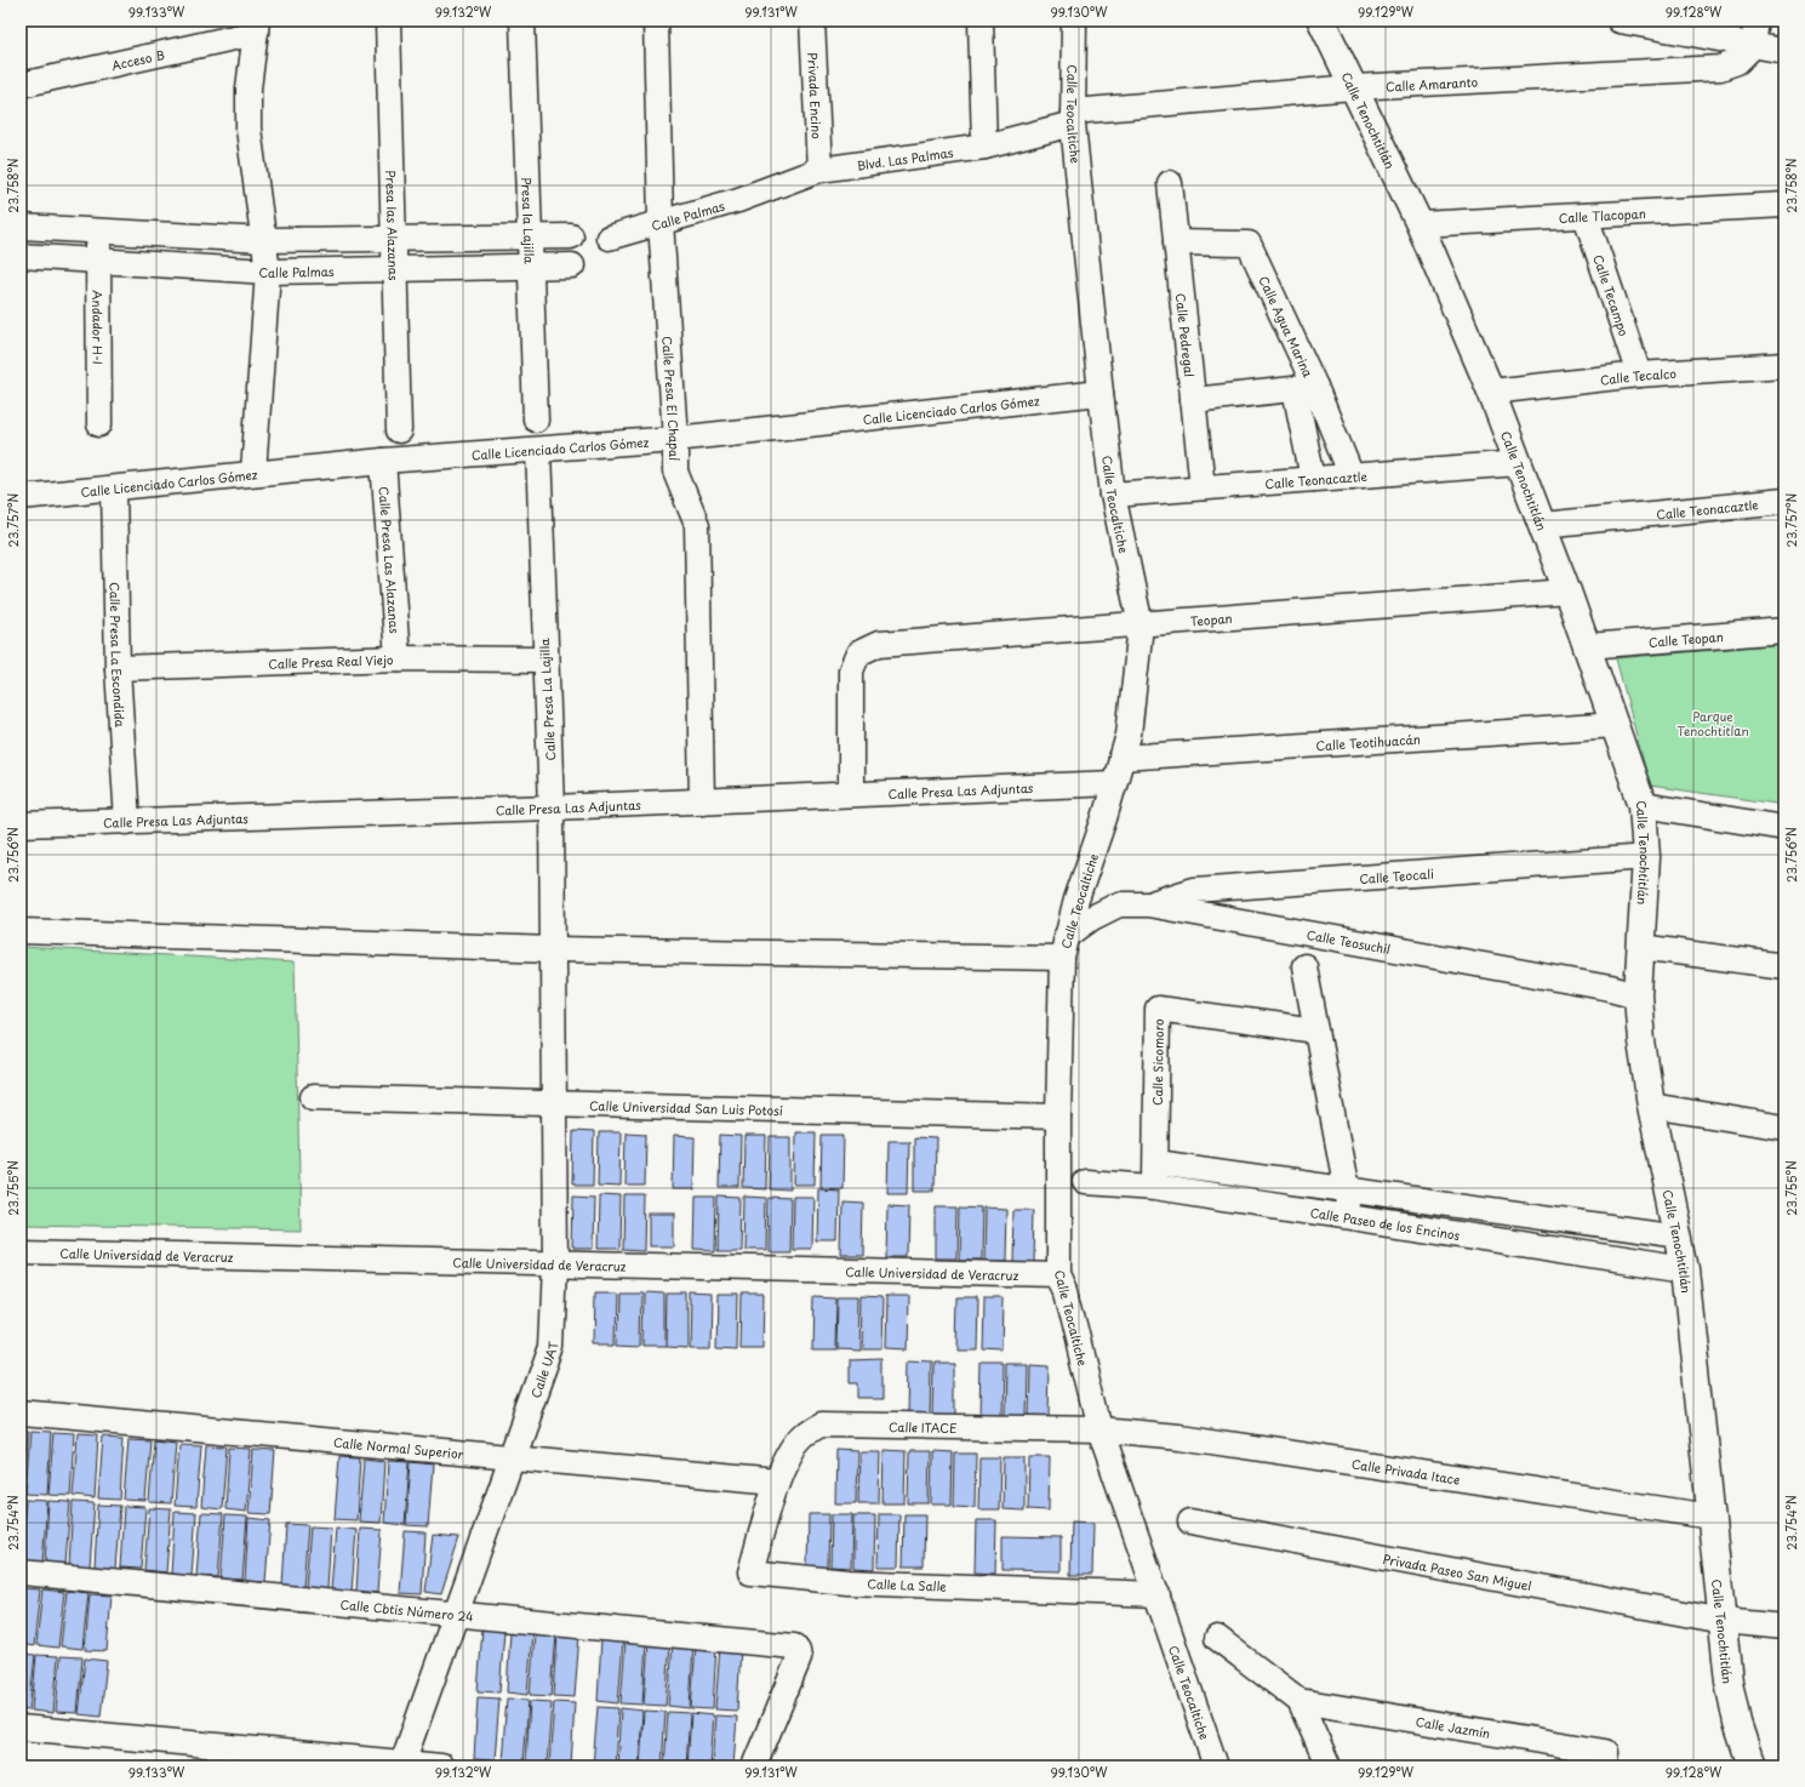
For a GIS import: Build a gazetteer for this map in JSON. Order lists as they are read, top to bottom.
{
  "streets": {
    "street": [
      "Acceso B",
      "Calle Amaranto",
      "Privada Encino",
      "Calle Teocaltiche",
      "Calle Tenochtitlán",
      "Blvd. Las Palmas",
      "Calle Palmas",
      "Calle Tlacopan",
      "Presa la Lajilla",
      "Presa las Alazanas",
      "Calle Tecampo",
      "Calle Agua Marina",
      "Andador H-I",
      "Calle Pedregal",
      "Calle Tecalco",
      "Calle Presa El Chapal",
      "Calle Licenciado Carlos Gómez",
      "Calle Teonacaztle",
      "Calle Presa Las Alazanas",
      "Teopan",
      "Calle Teopan",
      "Calle Presa La Escondida",
      "Calle Presa Real Viejo",
      "Calle Presa La Lajilla",
      "Calle Teotihuacán",
      "Calle Presa Las Adjuntas",
      "Calle Teocali",
      "Calle Teosuchil",
      "Calle Sicomoro",
      "Calle Universidad San Luis Potosí",
      "Calle Paseo de los Encinos",
      "Calle Universidad de Veracruz",
      "Calle UAT",
      "Calle ITACE",
      "Calle Normal Superior",
      "Calle Privada Itace",
      "Privada Paseo San Miguel",
      "Calle La Salle",
      "Calle Cbtis Número 24",
      "Calle Jazmín"
    ]
  },
  "crossings": [
    ["Calle Amaranto", "Calle Teocaltiche"],
    ["Calle Amaranto", "Calle Tenochtitlán"],
    ["Calle Amaranto", "Blvd. Las Palmas"],
    ["Privada Encino", "Blvd. Las Palmas"],
    ["Calle Teocaltiche", "Blvd. Las Palmas"],
    ["Calle Teocaltiche", "Calle Licenciado Carlos Gómez"],
    ["Calle Teocaltiche", "Calle Teonacaztle"],
    ["Calle Teocaltiche", "Teopan"],
    ["Calle Teocaltiche", "Calle Teotihuacán"],
    ["Calle Teocaltiche", "Calle Presa Las Adjuntas"],
    ["Calle Teocaltiche", "Calle Teosuchil"],
    ["Calle Teocaltiche", "Calle Universidad San Luis Potosí"],
    ["Calle Teocaltiche", "Calle Universidad de Veracruz"],
    ["Calle Teocaltiche", "Calle ITACE"],
    ["Calle Teocaltiche", "Calle Privada Itace"],
    ["Calle Teocaltiche", "Calle La Salle"],
    ["Calle Tenochtitlán", "Calle Tlacopan"],
    ["Calle Tenochtitlán", "Calle Tecalco"],
    ["Calle Tenochtitlán", "Calle Teonacaztle"],
    ["Calle Tenochtitlán", "Teopan"],
    ["Calle Tenochtitlán", "Calle Teopan"],
    ["Calle Tenochtitlán", "Calle Teotihuacán"],
    ["Calle Tenochtitlán", "Calle Teocali"],
    ["Calle Tenochtitlán", "Calle Teosuchil"],
    ["Calle Tenochtitlán", "Calle Paseo de los Encinos"],
    ["Calle Tenochtitlán", "Calle Privada Itace"],
    ["Calle Tenochtitlán", "Privada Paseo San Miguel"],
    ["Blvd. Las Palmas", "Calle Palmas"],
    ["Calle Palmas", "Presa la Lajilla"],
    ["Calle Palmas", "Presa las Alazanas"],
    ["Calle Palmas", "Andador H-I"],
    ["Calle Palmas", "Calle Presa El Chapal"],
    ["Calle Tlacopan", "Calle Tecampo"],
    ["Calle Tecampo", "Calle Tecalco"],
    ["Calle Agua Marina", "Calle Pedregal"],
    ["Calle Agua Marina", "Calle Teonacaztle"],
    ["Calle Pedregal", "Calle Teonacaztle"],
    ["Calle Presa El Chapal", "Calle Licenciado Carlos Gómez"],
    ["Calle Presa El Chapal", "Calle Presa Las Adjuntas"],
    ["Calle Licenciado Carlos Gómez", "Calle Presa Las Alazanas"],
    ["Calle Licenciado Carlos Gómez", "Calle Presa La Escondida"],
    ["Calle Licenciado Carlos Gómez", "Calle Presa La Lajilla"],
    ["Calle Presa Las Alazanas", "Calle Presa Real Viejo"],
    ["Teopan", "Calle Presa Las Adjuntas"],
    ["Calle Presa La Escondida", "Calle Presa Real Viejo"],
    ["Calle Presa La Escondida", "Calle Presa Las Adjuntas"],
    ["Calle Presa Real Viejo", "Calle Presa La Lajilla"],
    ["Calle Presa La Lajilla", "Calle Presa Las Adjuntas"],
    ["Calle Presa La Lajilla", "Calle UAT"],
    ["Calle Teocali", "Calle Teosuchil"],
    ["Calle Sicomoro", "Calle Paseo de los Encinos"],
    ["Calle Universidad San Luis Potosí", "Calle UAT"],
    ["Calle Universidad de Veracruz", "Calle UAT"],
    ["Calle UAT", "Calle Normal Superior"],
    ["Calle UAT", "Calle Cbtis Número 24"],
    ["Calle ITACE", "Calle Normal Superior"],
    ["Calle ITACE", "Calle Privada Itace"],
    ["Calle ITACE", "Calle La Salle"],
    ["Calle Normal Superior", "Calle La Salle"]
  ],
  "parks": ["Parque Tenochtitlan"],
  "coordinates": [
    "99.133°W",
    "99.132°W",
    "99.131°W",
    "99.130°W",
    "99.129°W",
    "99.128°W",
    "23.758°N",
    "23.757°N",
    "23.756°N",
    "23.755°N",
    "23.754°N"
  ]
}
